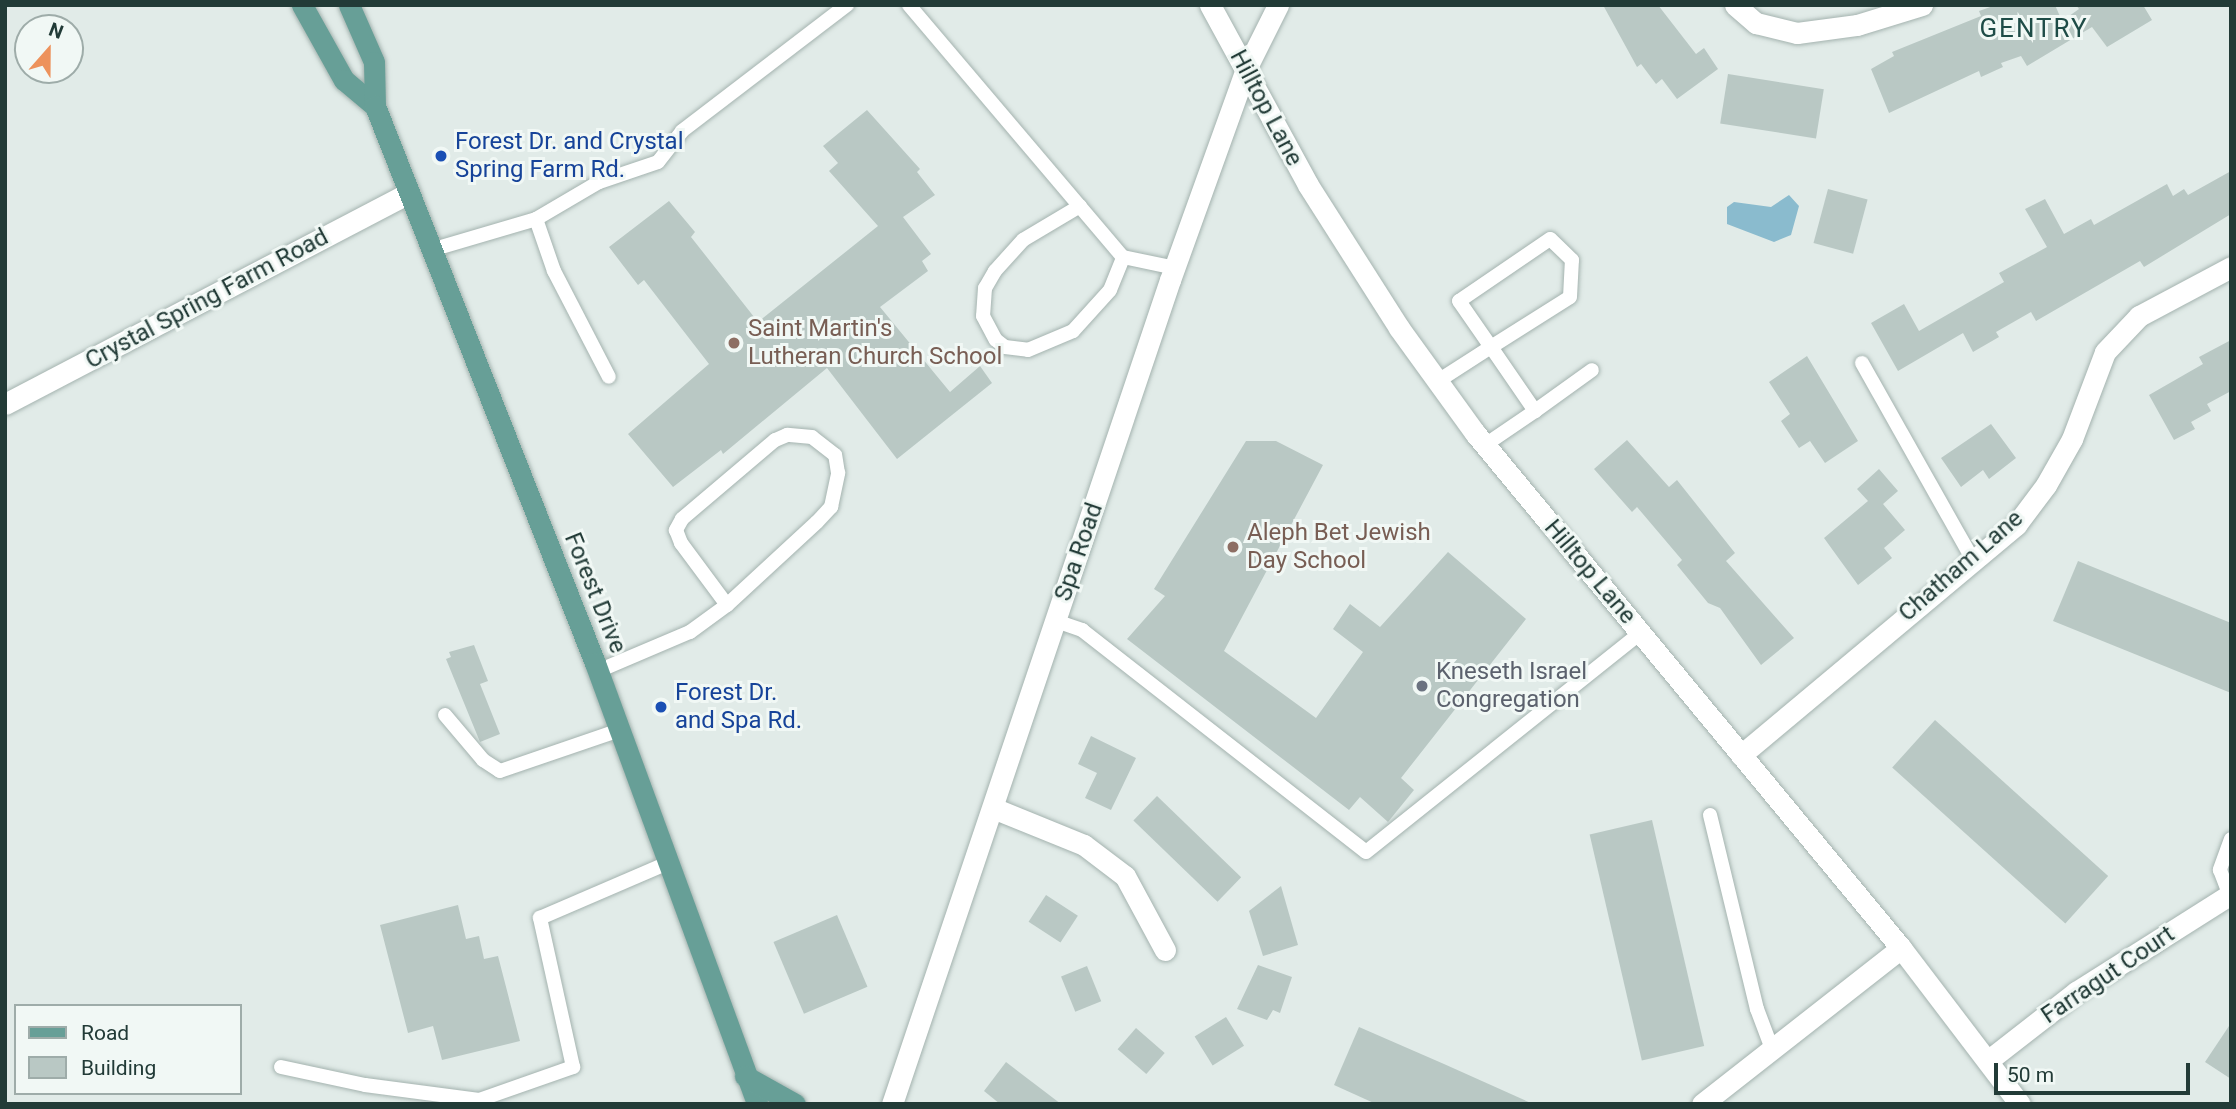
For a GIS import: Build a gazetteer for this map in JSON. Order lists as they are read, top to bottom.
{
  "streets": {
    "main road": ["Forest Drive"],
    "street": [
      "Hilltop Lane",
      "Crystal Spring Farm Road",
      "Spa Road",
      "Chatham Lane",
      "Farragut Court"
    ]
  },
  "crossings": [
    ["Hilltop Lane", "Spa Road"],
    ["Hilltop Lane", "Chatham Lane"],
    ["Hilltop Lane", "Farragut Court"],
    ["Crystal Spring Farm Road", "Forest Drive"]
  ],
  "districts": ["GENTRY"],
  "places": [
    "Forest Dr. and Crystal Spring Farm Rd.",
    "Saint Martin's Lutheran Church School",
    "Aleph Bet Jewish Day School",
    "Kneseth Israel Congregation",
    "Forest Dr. and Spa Rd."
  ],
  "legend": ["Road", "Building"],
  "scale_bar": "50 m",
  "north": "top"
}
